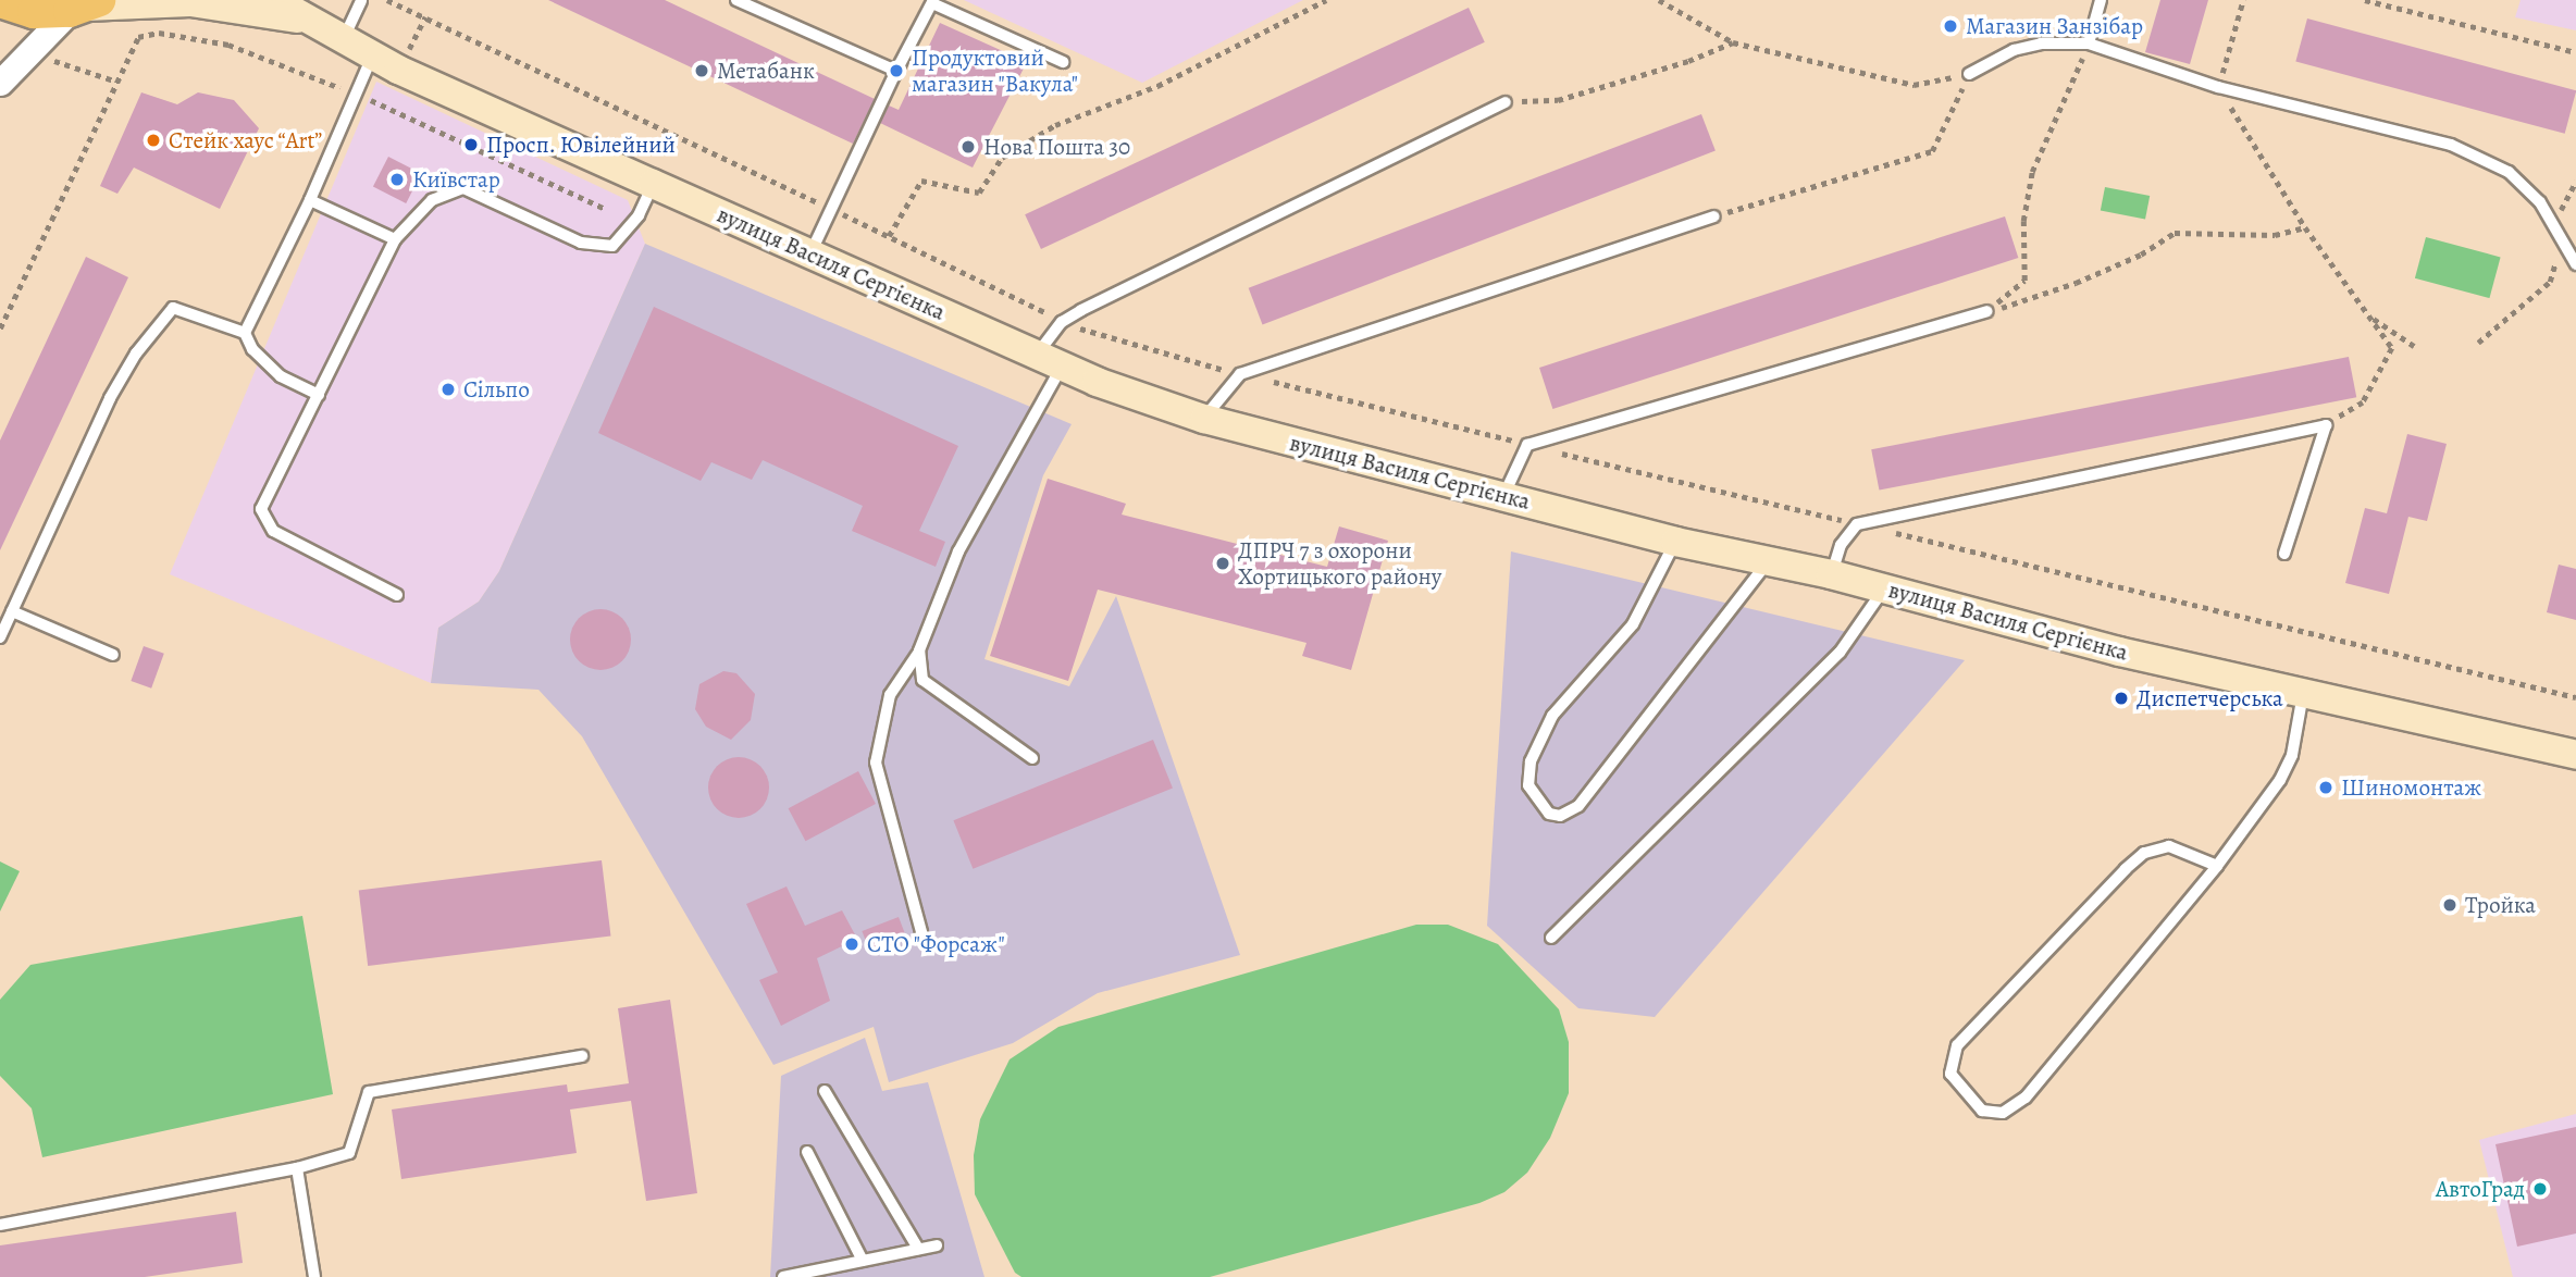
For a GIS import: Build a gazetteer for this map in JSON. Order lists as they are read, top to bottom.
{
  "streets": {
    "main road": ["вулиця Василя Сергієнка"]
  },
  "places": [
    "Магазин Занзібар",
    "Метабанк",
    "Продуктовий магазин \"Вакула\"",
    "Стейк хаус “Art”",
    "Просп. Ювілейний",
    "Нова Пошта 30",
    "Київстар",
    "Сільпо",
    "ДПРЧ 7 з охорони Хортицького району",
    "Диспетчерська",
    "Шиномонтаж",
    "Тройка",
    "СТО \"Форсаж\"",
    "АвтоГрад"
  ]
}
